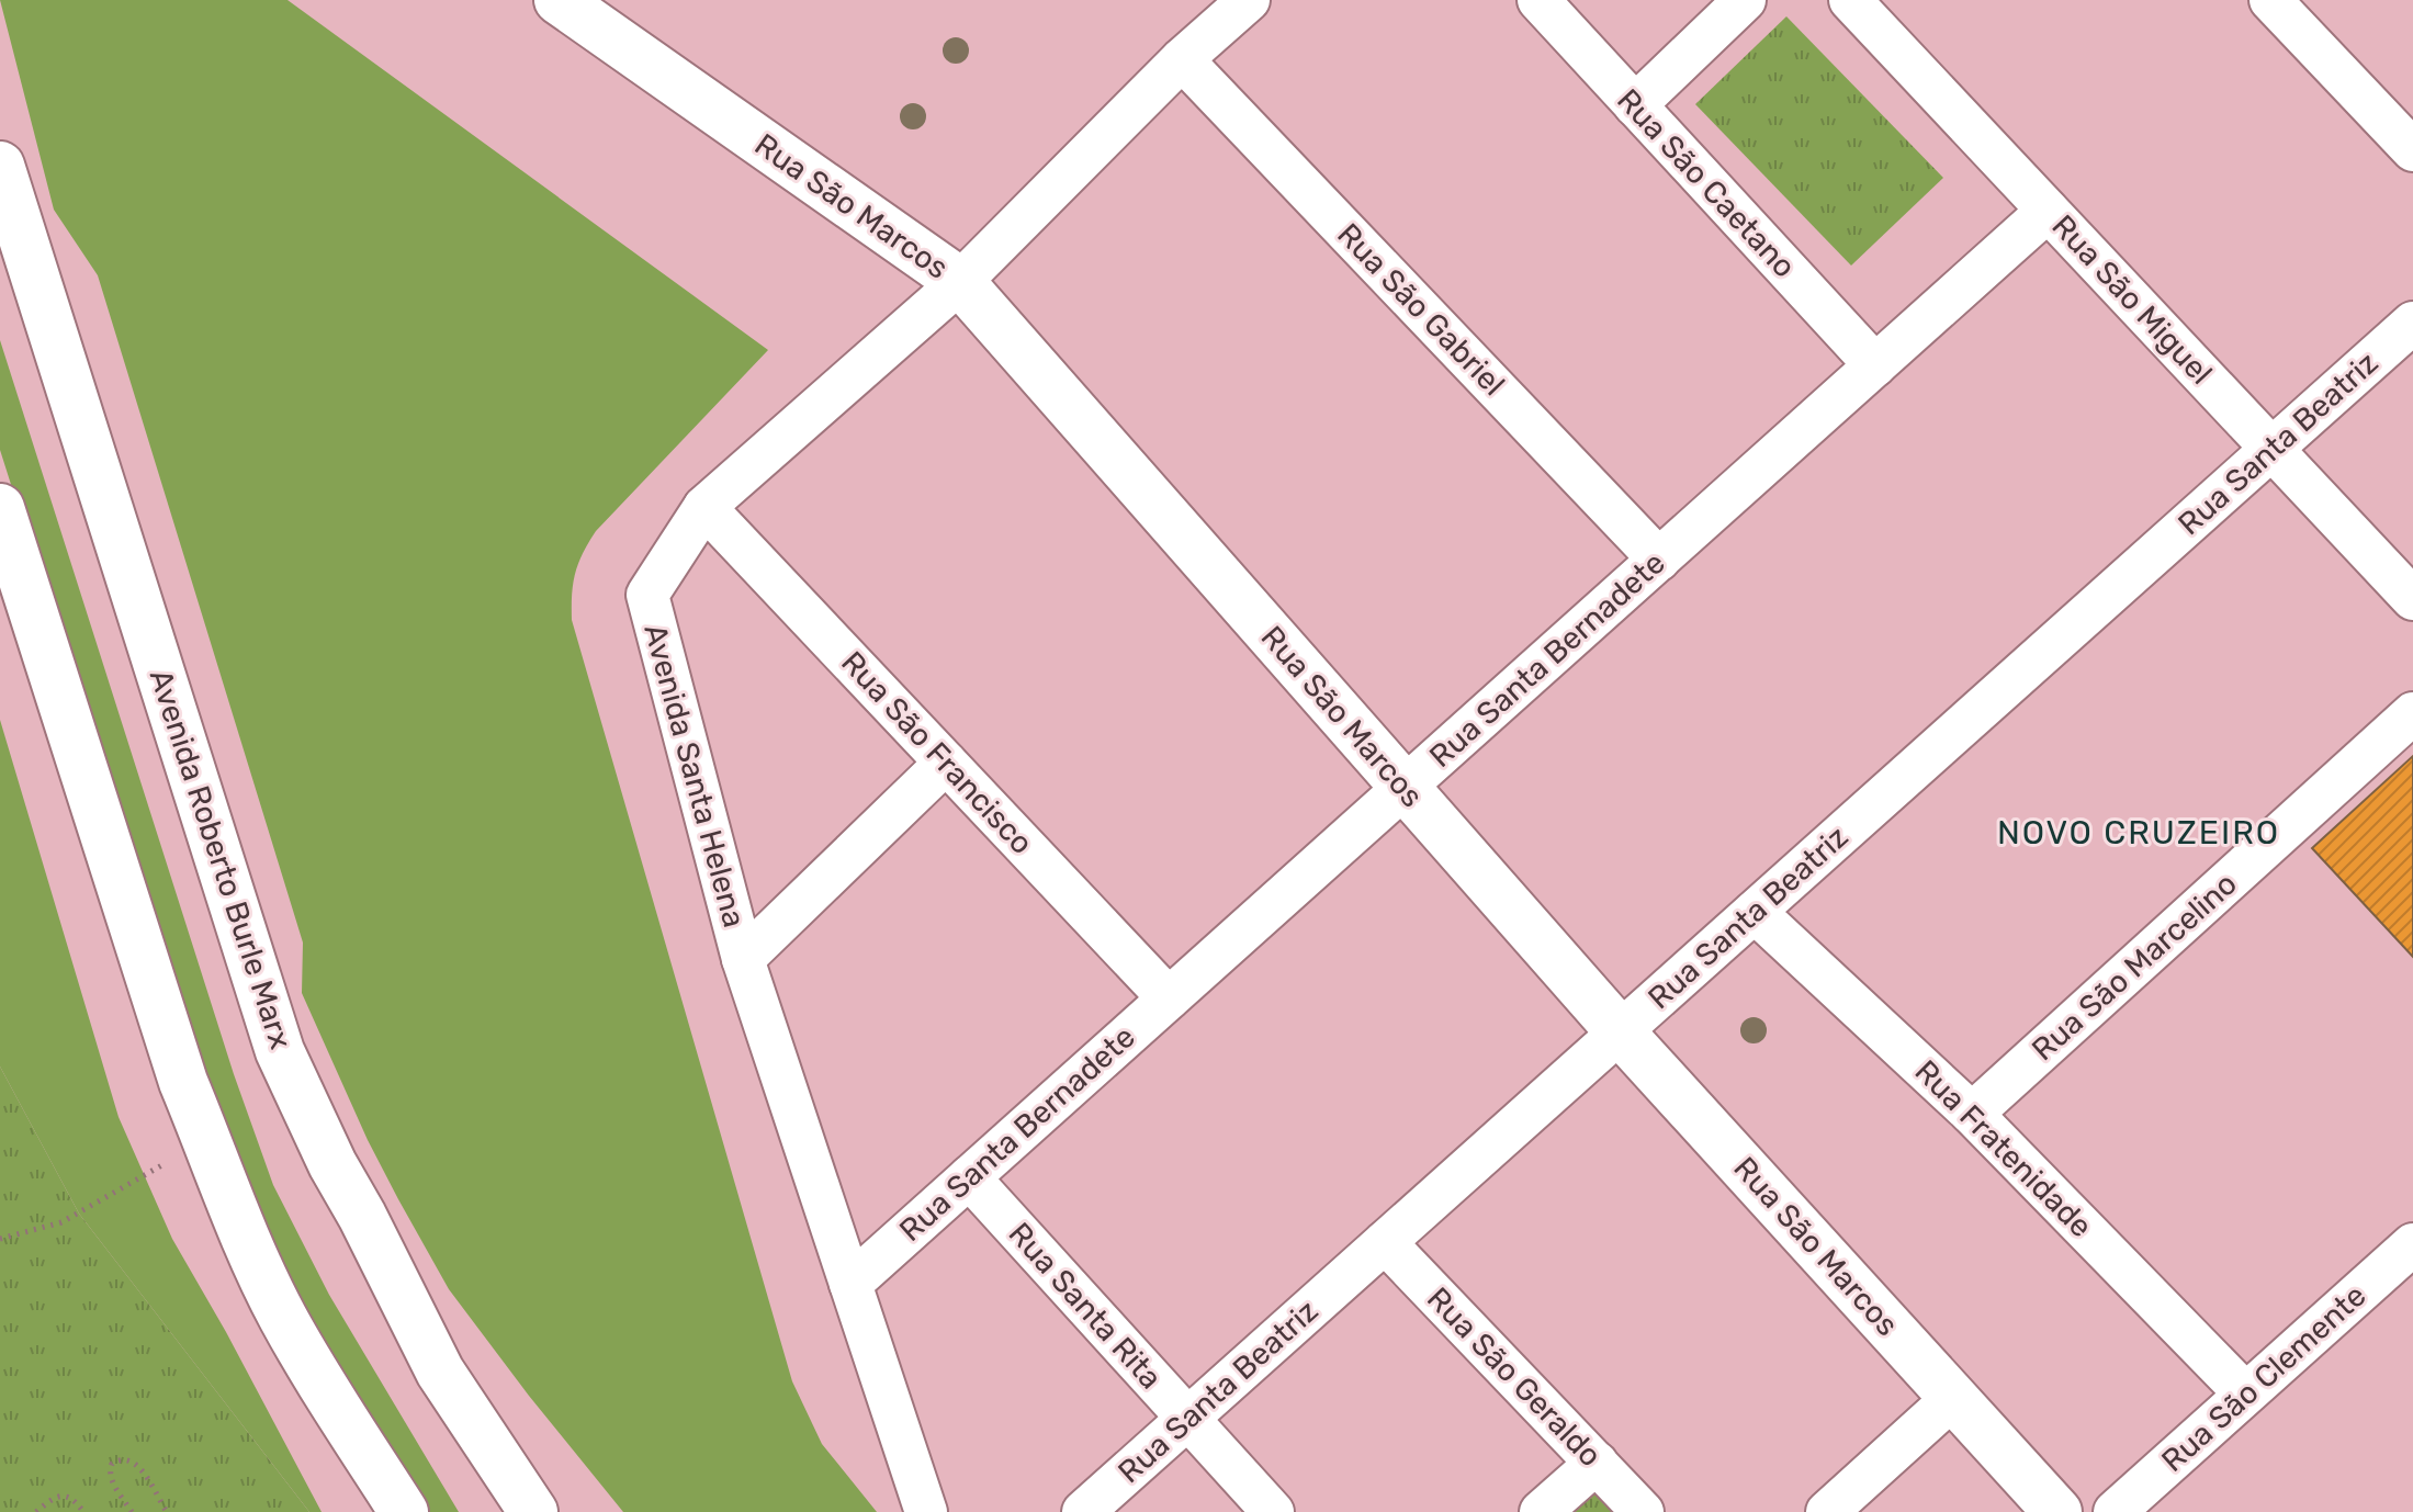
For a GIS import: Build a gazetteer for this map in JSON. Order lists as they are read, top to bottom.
{
  "streets": {
    "main road": ["Rua São Marcos", "Avenida Roberto Burle Marx"],
    "street": [
      "Rua São Caetano",
      "Rua São Miguel",
      "Rua São Gabriel",
      "Rua Santa Beatriz",
      "Rua Santa Bernadete",
      "Rua São Francisco",
      "Avenida Santa Helena",
      "Rua São Marcelino",
      "Rua Fratenidade",
      "Rua Santa Rita",
      "Rua São Geraldo",
      "Rua São Clemente"
    ]
  },
  "crossings": [
    ["Rua São Caetano", "Rua Santa Bernadete"],
    ["Rua São Marcos", "Rua Santa Beatriz"],
    ["Rua São Marcos", "Rua Santa Bernadete"],
    ["Rua São Marcos", "Avenida Santa Helena"],
    ["Rua São Miguel", "Rua Santa Beatriz"],
    ["Rua São Miguel", "Rua Santa Bernadete"],
    ["Rua São Gabriel", "Rua Santa Bernadete"],
    ["Rua São Gabriel", "Avenida Santa Helena"],
    ["Rua Santa Beatriz", "Rua Fratenidade"],
    ["Rua Santa Beatriz", "Rua Santa Rita"],
    ["Rua Santa Beatriz", "Rua São Geraldo"],
    ["Rua Santa Bernadete", "Rua São Francisco"],
    ["Rua Santa Bernadete", "Avenida Santa Helena"],
    ["Rua Santa Bernadete", "Rua Santa Rita"],
    ["Rua São Francisco", "Avenida Santa Helena"],
    ["Rua São Marcelino", "Rua Fratenidade"],
    ["Rua Fratenidade", "Rua São Clemente"]
  ],
  "districts": ["NOVO CRUZEIRO"]
}
